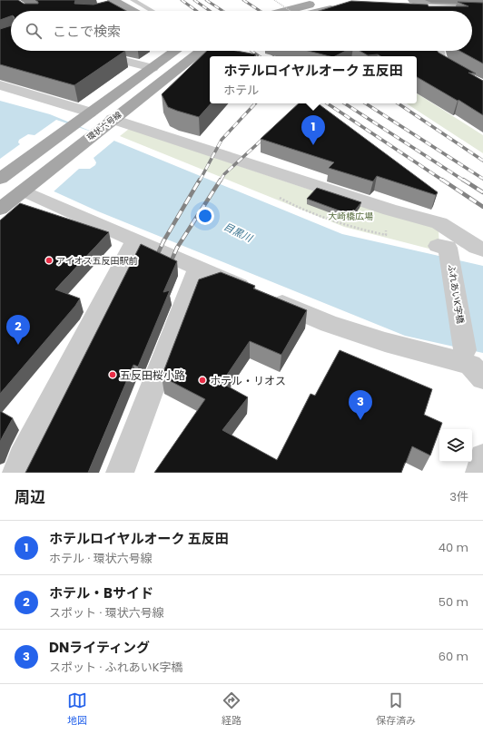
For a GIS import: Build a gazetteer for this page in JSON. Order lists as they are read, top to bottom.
{
  "streets": {
    "main road": ["環状六号線"],
    "street": ["ふれあいK字橋"]
  },
  "water": ["目黒川"],
  "parks": ["大崎橋広場"],
  "places": ["アイオス五反田駅前", "五反田桜小路", "ホテル・リオス"],
  "page": {
    "search": "ここで検索",
    "popup": ["ホテルロイヤルオーク 五反田", "ホテル"],
    "pins": ["1", "2", "3"],
    "heading": ["周辺", "3件"],
    "list": [
      {
        "mark": "1",
        "name": "ホテルロイヤルオーク 五反田",
        "note": "ホテル · 環状六号線",
        "value": "40 m"
      },
      {
        "mark": "2",
        "name": "ホテル・Bサイド",
        "note": "スポット · 環状六号線",
        "value": "50 m"
      },
      {
        "mark": "3",
        "name": "DNライティング",
        "note": "スポット · ふれあいK字橋",
        "value": "60 m"
      }
    ],
    "nav": ["地図", "経路", "保存済み"]
  }
}
